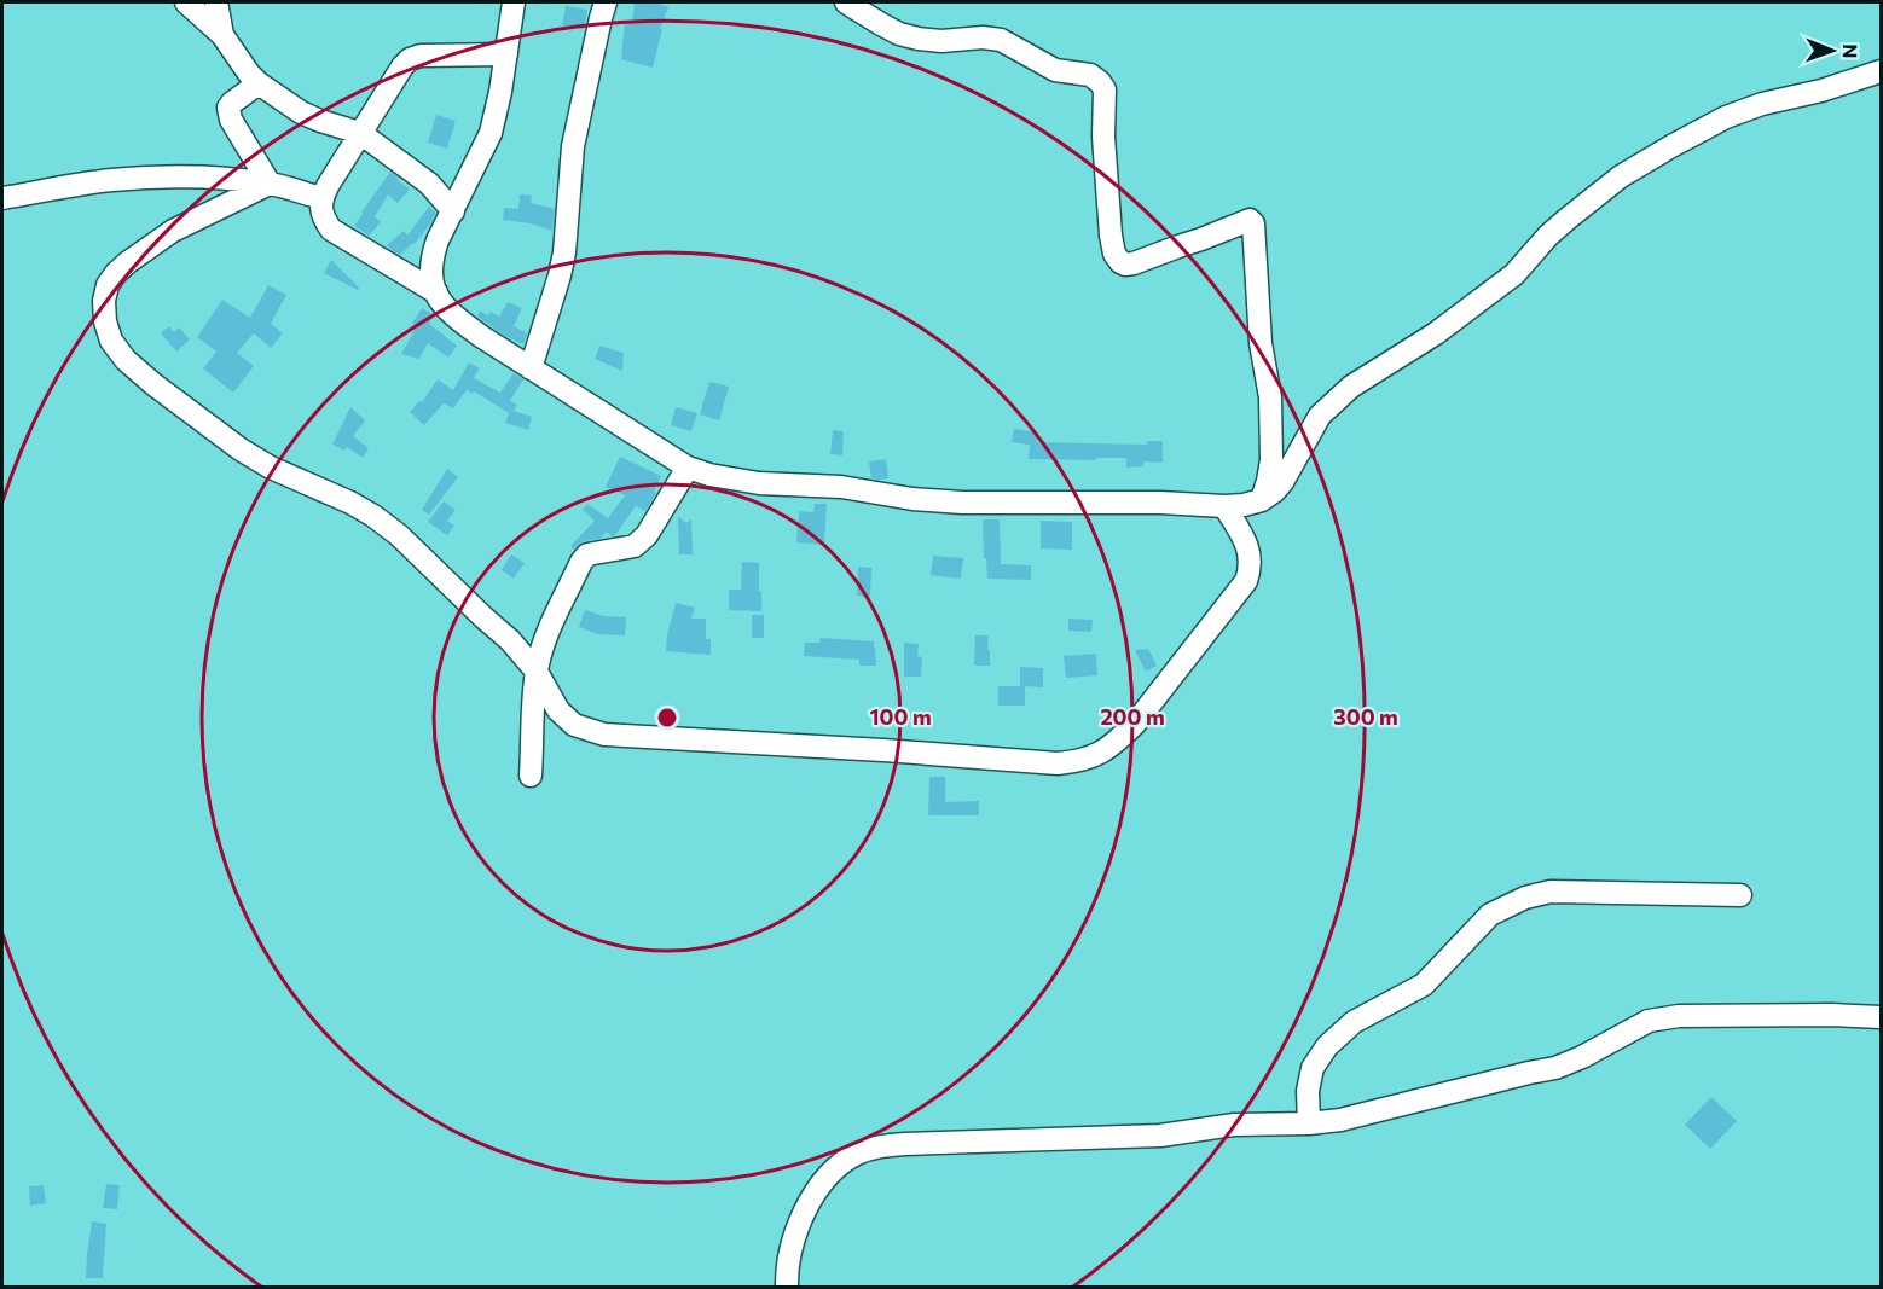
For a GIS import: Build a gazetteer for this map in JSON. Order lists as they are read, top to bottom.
{
  "north": "right",
  "rings": ["100 m", "200 m", "300 m"]
}
